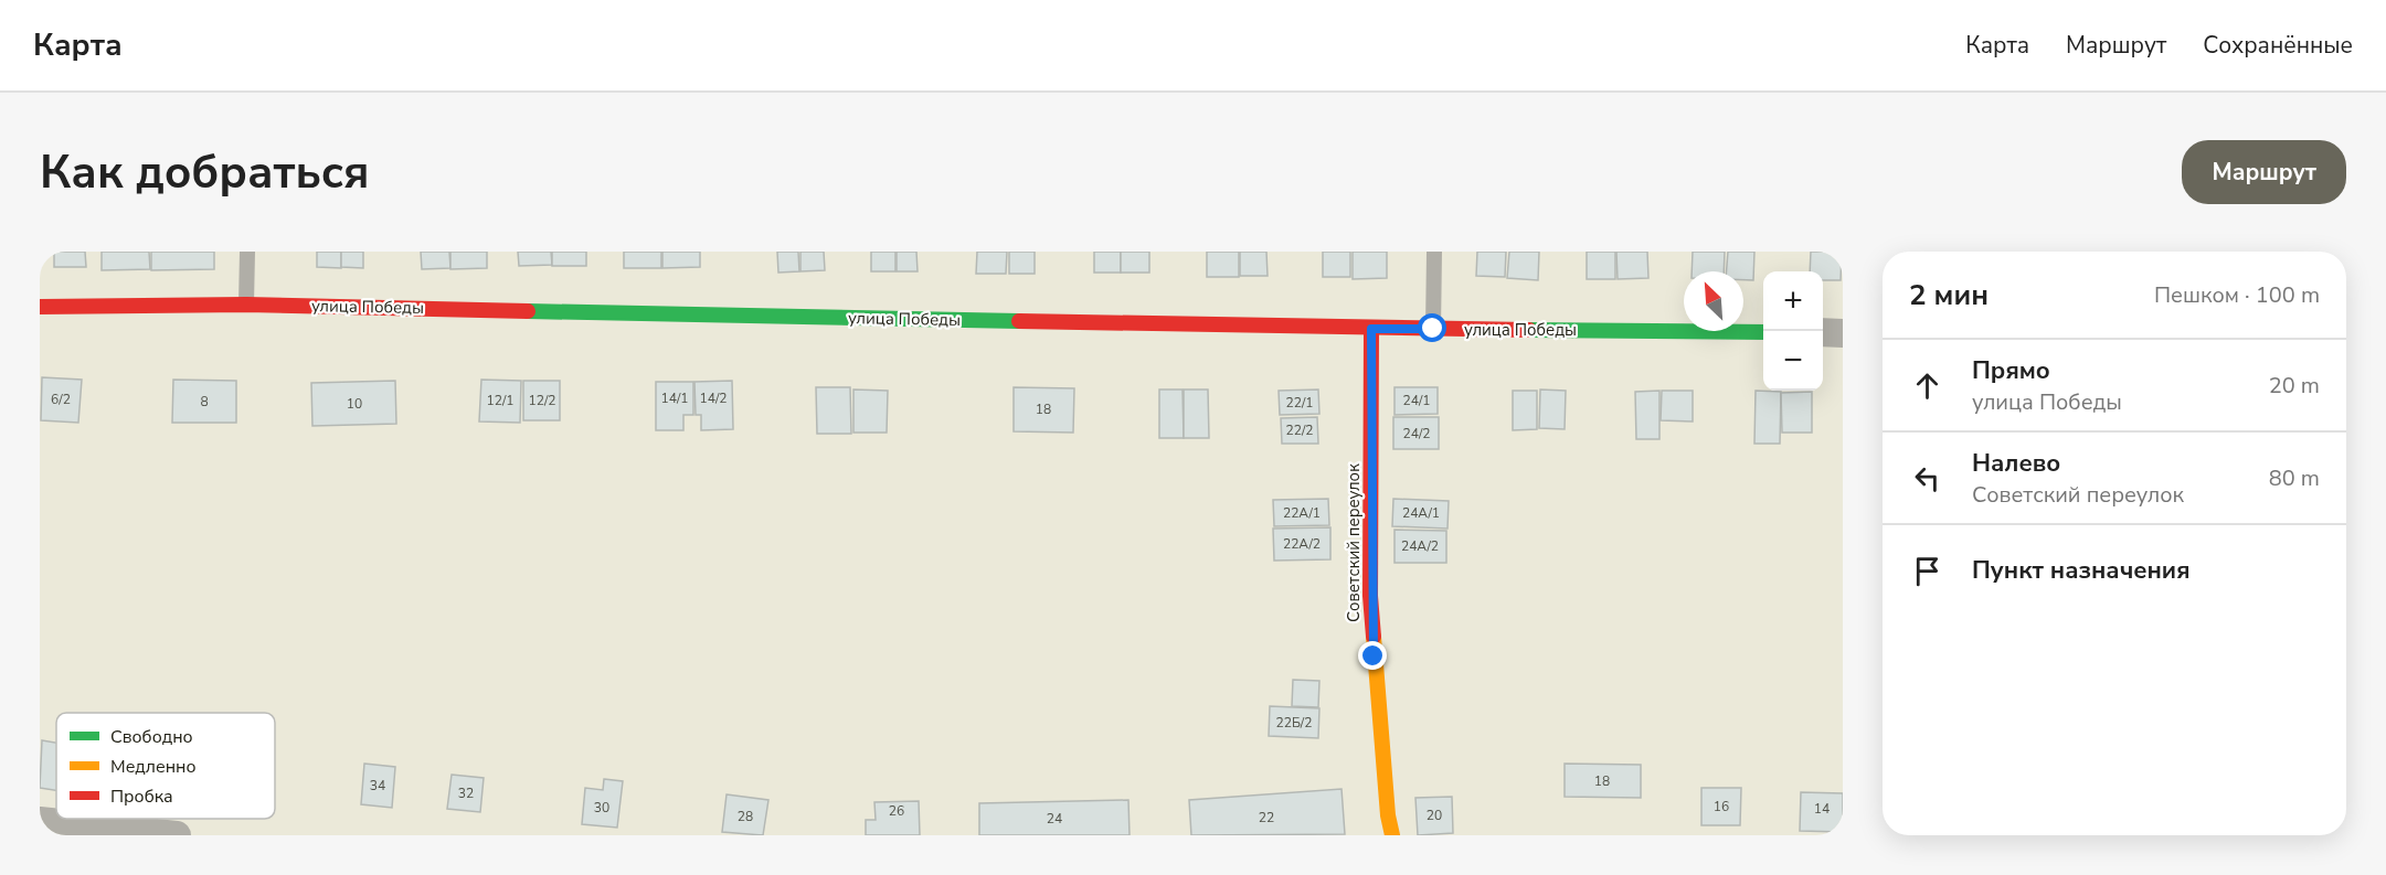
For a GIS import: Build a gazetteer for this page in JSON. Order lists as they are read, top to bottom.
{
  "streets": {
    "street": ["улица Победы", "Советский переулок"]
  },
  "crossings": [
    ["улица Победы", "Советский переулок"]
  ],
  "house_numbers": [
    "14/1",
    "14/2",
    "6/2",
    "12/1",
    "12/2",
    "24/1",
    "8",
    "22/1",
    "10",
    "18",
    "22/2",
    "24/2",
    "22А/1",
    "24А/1",
    "22А/2",
    "24А/2",
    "22Б/2",
    "18",
    "34",
    "32",
    "16",
    "30",
    "14",
    "26",
    "20",
    "28",
    "22",
    "24"
  ],
  "legend": ["Свободно", "Медленно", "Пробка"],
  "north": "top left",
  "page": {
    "header": "Карта",
    "nav": ["Карта", "Маршрут", "Сохранённые"],
    "buttons": "Маршрут",
    "title": "Как добраться",
    "heading": ["2 мин", "Пешком · 100 m"],
    "map_buttons": ["+", "−"],
    "list": [
      ["Прямо", "улица Победы", "20 m"],
      ["Налево", "Советский переулок", "80 m"],
      "Пункт назначения"
    ]
  }
}
